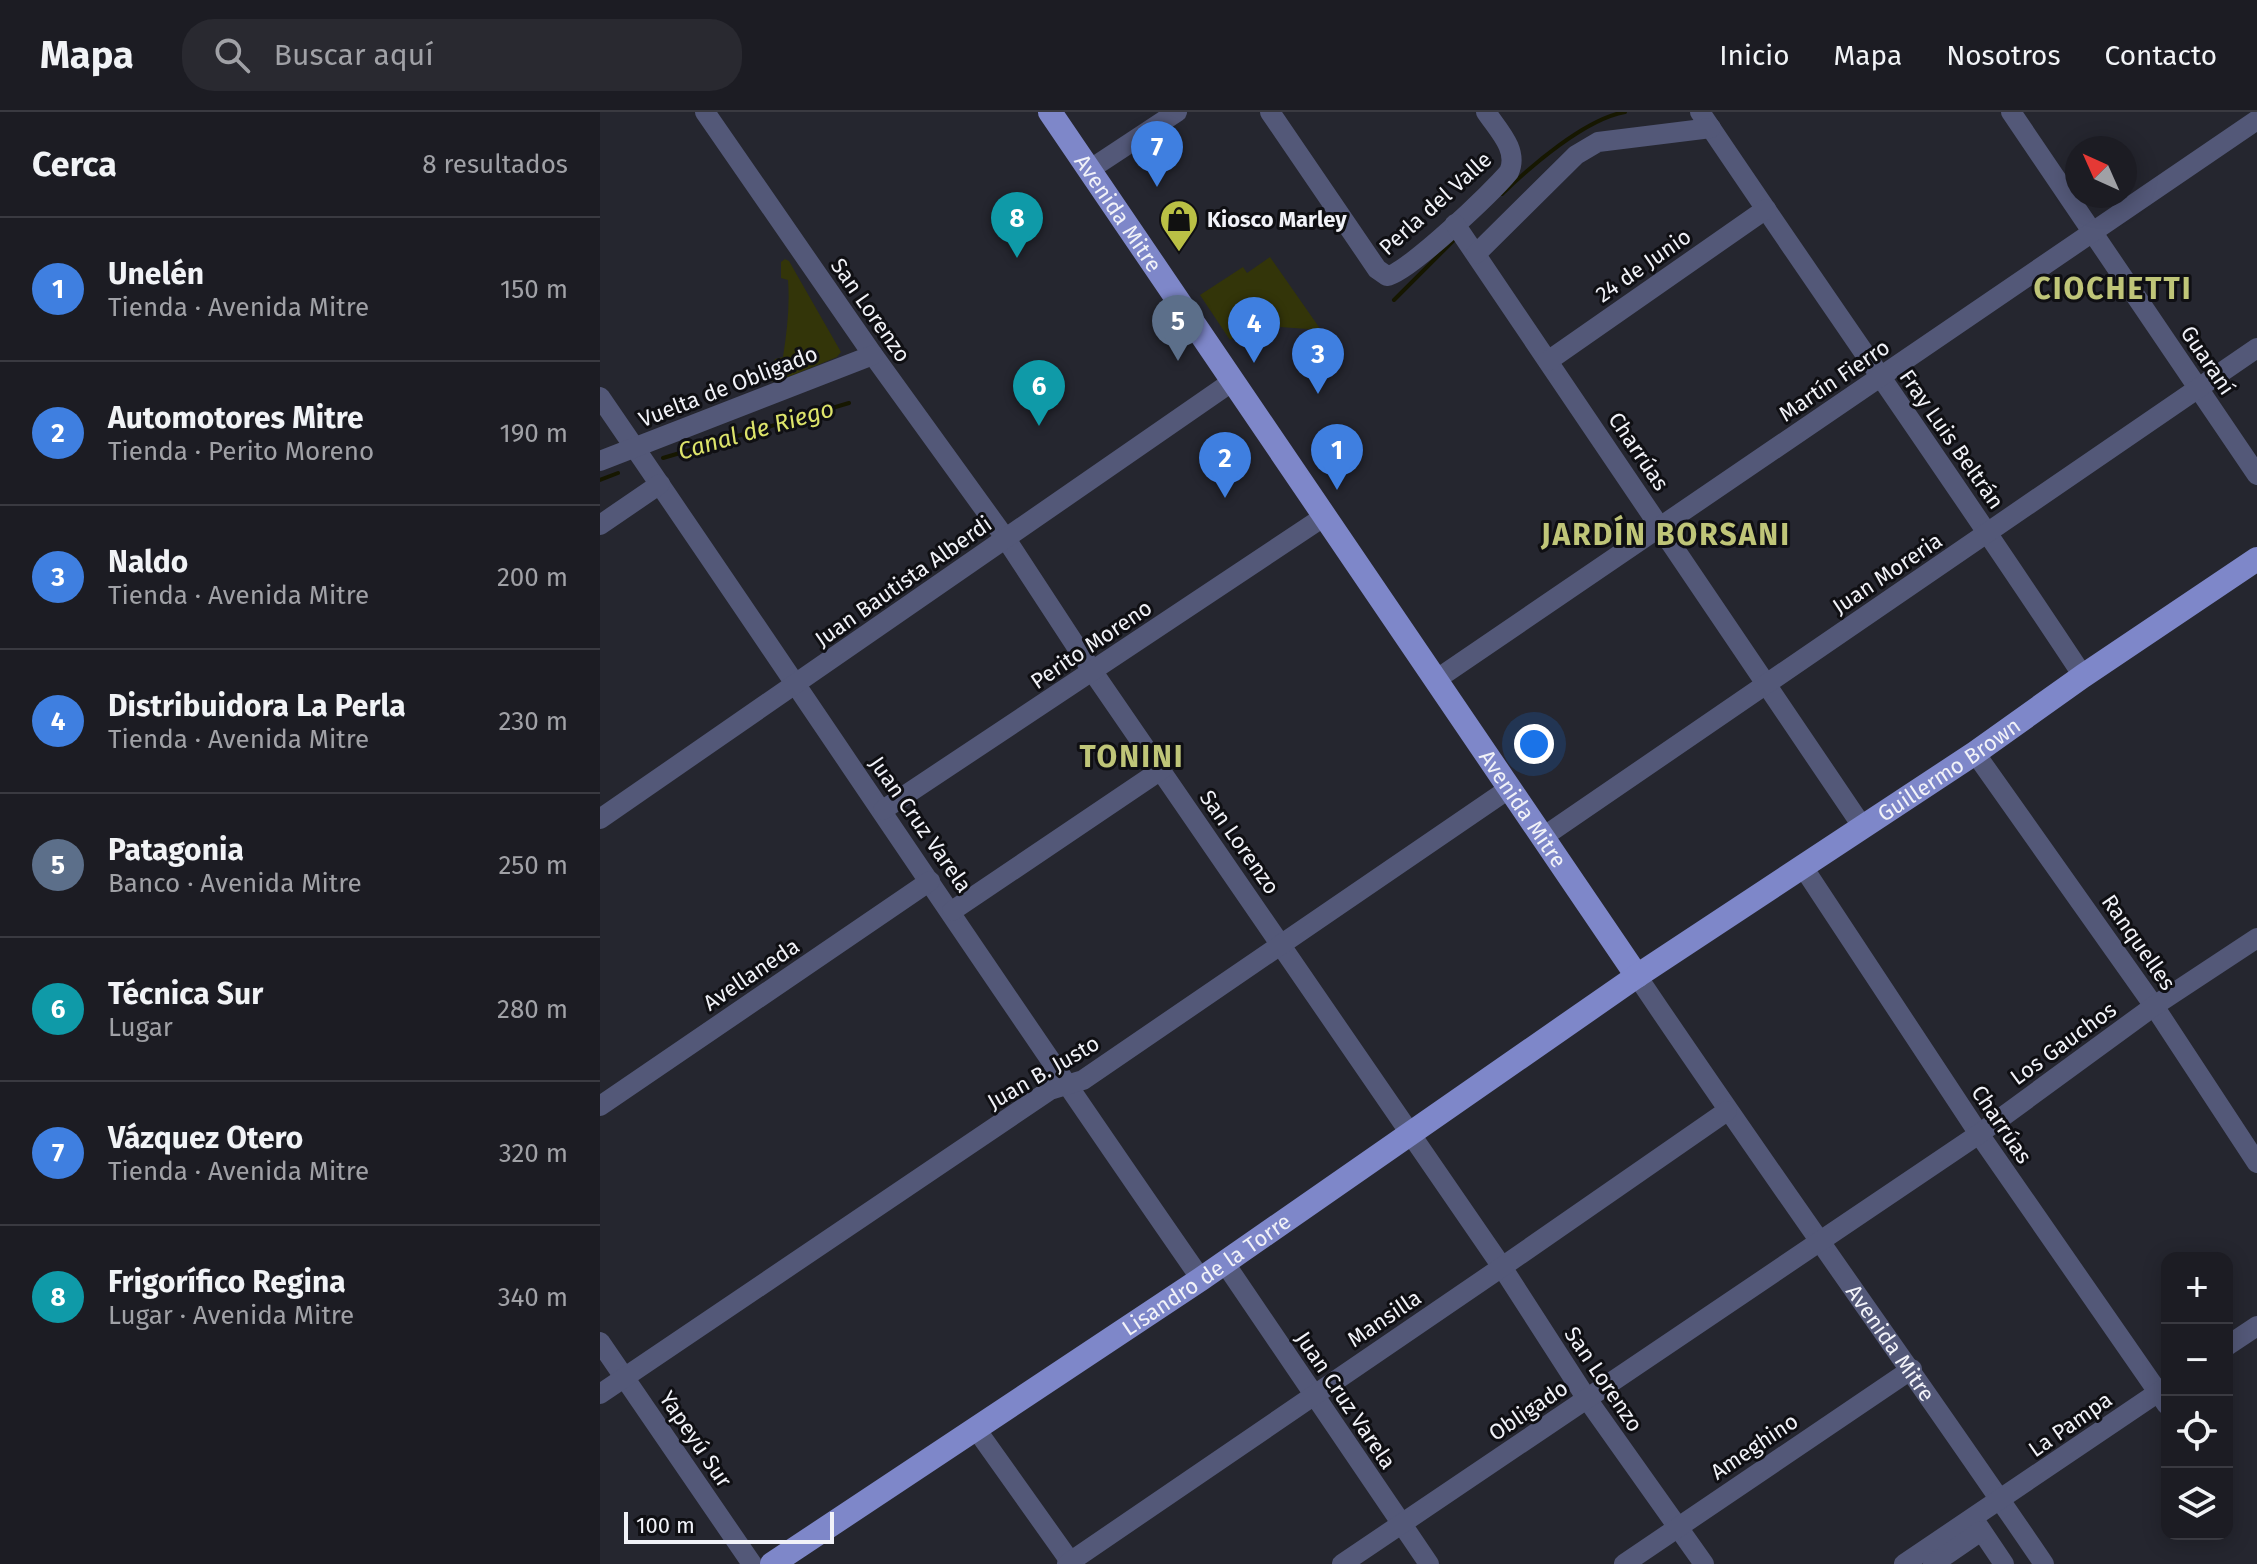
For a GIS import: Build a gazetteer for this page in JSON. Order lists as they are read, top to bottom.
{
  "streets": {
    "main road": ["Avenida Mitre", "Guillermo Brown", "Lisandro de la Torre"],
    "street": [
      "Perla del Valle",
      "24 de Junio",
      "San Lorenzo",
      "Guaraní",
      "Martín Fierro",
      "Vuelta de Obligado",
      "Fray Luis Beltrán",
      "Charrúas",
      "Juan Moreria",
      "Juan Bautista Alberdi",
      "Perito Moreno",
      "Juan Cruz Varela",
      "Ranquelles",
      "Avellaneda",
      "Los Gauchos",
      "Juan B. Justo",
      "Mansilla",
      "Obligado",
      "La Pampa",
      "Yapeyú Sur",
      "Ameghino"
    ]
  },
  "crossings": [
    ["Perla del Valle", "Charrúas"],
    ["Avenida Mitre", "Martín Fierro"],
    ["Avenida Mitre", "Juan Moreria"],
    ["Avenida Mitre", "Juan Bautista Alberdi"],
    ["Avenida Mitre", "Perito Moreno"],
    ["Avenida Mitre", "Guillermo Brown"],
    ["Avenida Mitre", "Los Gauchos"],
    ["Avenida Mitre", "Juan B. Justo"],
    ["Avenida Mitre", "Lisandro de la Torre"],
    ["Avenida Mitre", "Mansilla"],
    ["Avenida Mitre", "Obligado"],
    ["Avenida Mitre", "La Pampa"],
    ["Avenida Mitre", "Ameghino"],
    ["24 de Junio", "Fray Luis Beltrán"],
    ["24 de Junio", "Charrúas"],
    ["San Lorenzo", "Vuelta de Obligado"],
    ["San Lorenzo", "Juan Bautista Alberdi"],
    ["San Lorenzo", "Perito Moreno"],
    ["San Lorenzo", "Juan B. Justo"],
    ["San Lorenzo", "Lisandro de la Torre"],
    ["San Lorenzo", "Mansilla"],
    ["San Lorenzo", "Obligado"],
    ["San Lorenzo", "Ameghino"],
    ["Guaraní", "Martín Fierro"],
    ["Guaraní", "Juan Moreria"],
    ["Martín Fierro", "Fray Luis Beltrán"],
    ["Martín Fierro", "Charrúas"],
    ["Vuelta de Obligado", "Juan Cruz Varela"],
    ["Fray Luis Beltrán", "Juan Moreria"],
    ["Fray Luis Beltrán", "Guillermo Brown"],
    ["Charrúas", "Juan Moreria"],
    ["Charrúas", "Guillermo Brown"],
    ["Charrúas", "Los Gauchos"],
    ["Juan Bautista Alberdi", "Juan Cruz Varela"],
    ["Perito Moreno", "Juan Cruz Varela"],
    ["Guillermo Brown", "Ranquelles"],
    ["Guillermo Brown", "Lisandro de la Torre"],
    ["Juan Cruz Varela", "Avellaneda"],
    ["Juan Cruz Varela", "Juan B. Justo"],
    ["Juan Cruz Varela", "Lisandro de la Torre"],
    ["Juan Cruz Varela", "Mansilla"],
    ["Juan Cruz Varela", "Obligado"],
    ["Ranquelles", "Los Gauchos"],
    ["Los Gauchos", "Obligado"],
    ["Juan B. Justo", "Yapeyú Sur"]
  ],
  "districts": ["CIOCHETTI", "JARDÍN BORSANI", "TONINI"],
  "water": ["Canal de Riego"],
  "places": {
    "shop": ["Kiosco Marley"]
  },
  "scale_bar": "100 m",
  "north": "top left",
  "page": {
    "header": "Mapa",
    "search": "Buscar aquí",
    "nav": [
      "Inicio",
      "Mapa",
      "Nosotros",
      "Contacto"
    ],
    "heading": ["Cerca", "8 resultados"],
    "pins": [
      "7",
      "8",
      "5",
      "4",
      "3",
      "6",
      "1",
      "2"
    ],
    "list": [
      {
        "mark": "1",
        "name": "Unelén",
        "note": "Tienda · Avenida Mitre",
        "value": "150 m"
      },
      {
        "mark": "2",
        "name": "Automotores Mitre",
        "note": "Tienda · Perito Moreno",
        "value": "190 m"
      },
      {
        "mark": "3",
        "name": "Naldo",
        "note": "Tienda · Avenida Mitre",
        "value": "200 m"
      },
      {
        "mark": "4",
        "name": "Distribuidora La Perla",
        "note": "Tienda · Avenida Mitre",
        "value": "230 m"
      },
      {
        "mark": "5",
        "name": "Patagonia",
        "note": "Banco · Avenida Mitre",
        "value": "250 m"
      },
      {
        "mark": "6",
        "name": "Técnica Sur",
        "note": "Lugar",
        "value": "280 m"
      },
      {
        "mark": "7",
        "name": "Vázquez Otero",
        "note": "Tienda · Avenida Mitre",
        "value": "320 m"
      },
      {
        "mark": "8",
        "name": "Frigorífico Regina",
        "note": "Lugar · Avenida Mitre",
        "value": "340 m"
      }
    ],
    "map_buttons": ["+", "−"],
    "scale": "100 m"
  }
}
